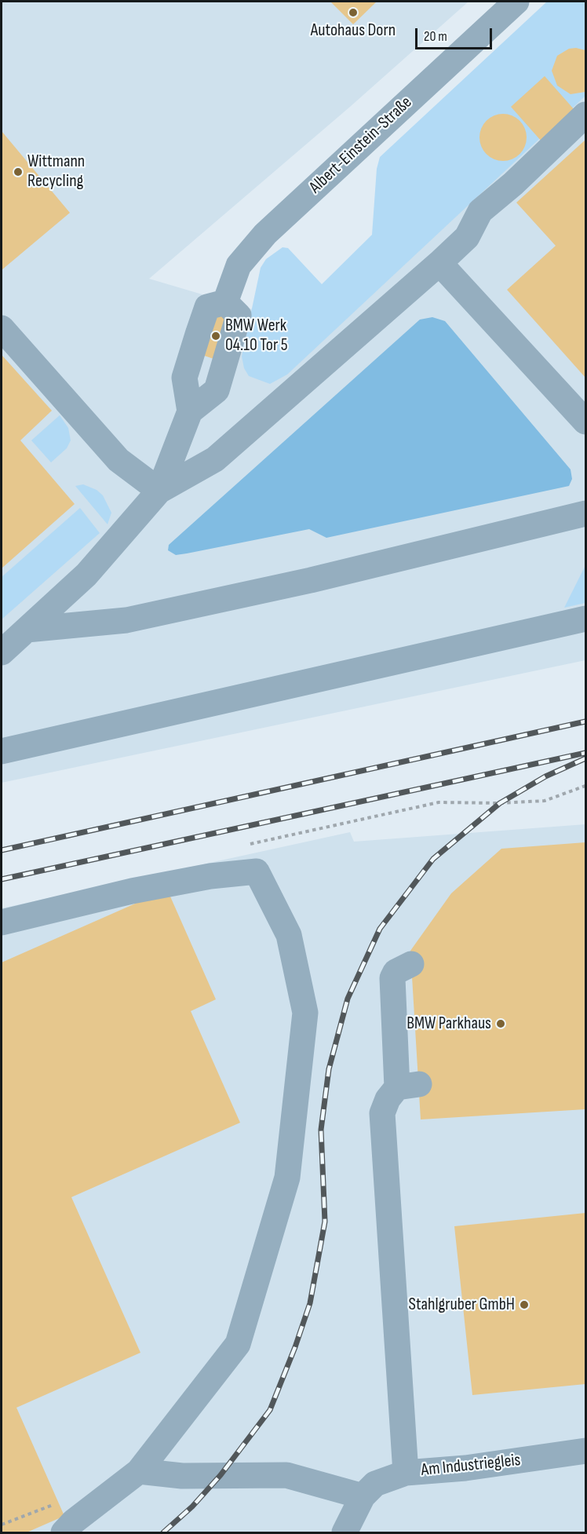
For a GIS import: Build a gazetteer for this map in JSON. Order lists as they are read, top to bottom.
{
  "streets": {
    "street": ["Albert-Einstein-Straße", "Am Industriegleis"]
  },
  "places": [
    "Autohaus Dorn",
    "Wittmann Recycling",
    "BMW Werk 04.10 Tor 5",
    "BMW Parkhaus",
    "Stahlgruber GmbH"
  ],
  "scale_bar": "20 m"
}
